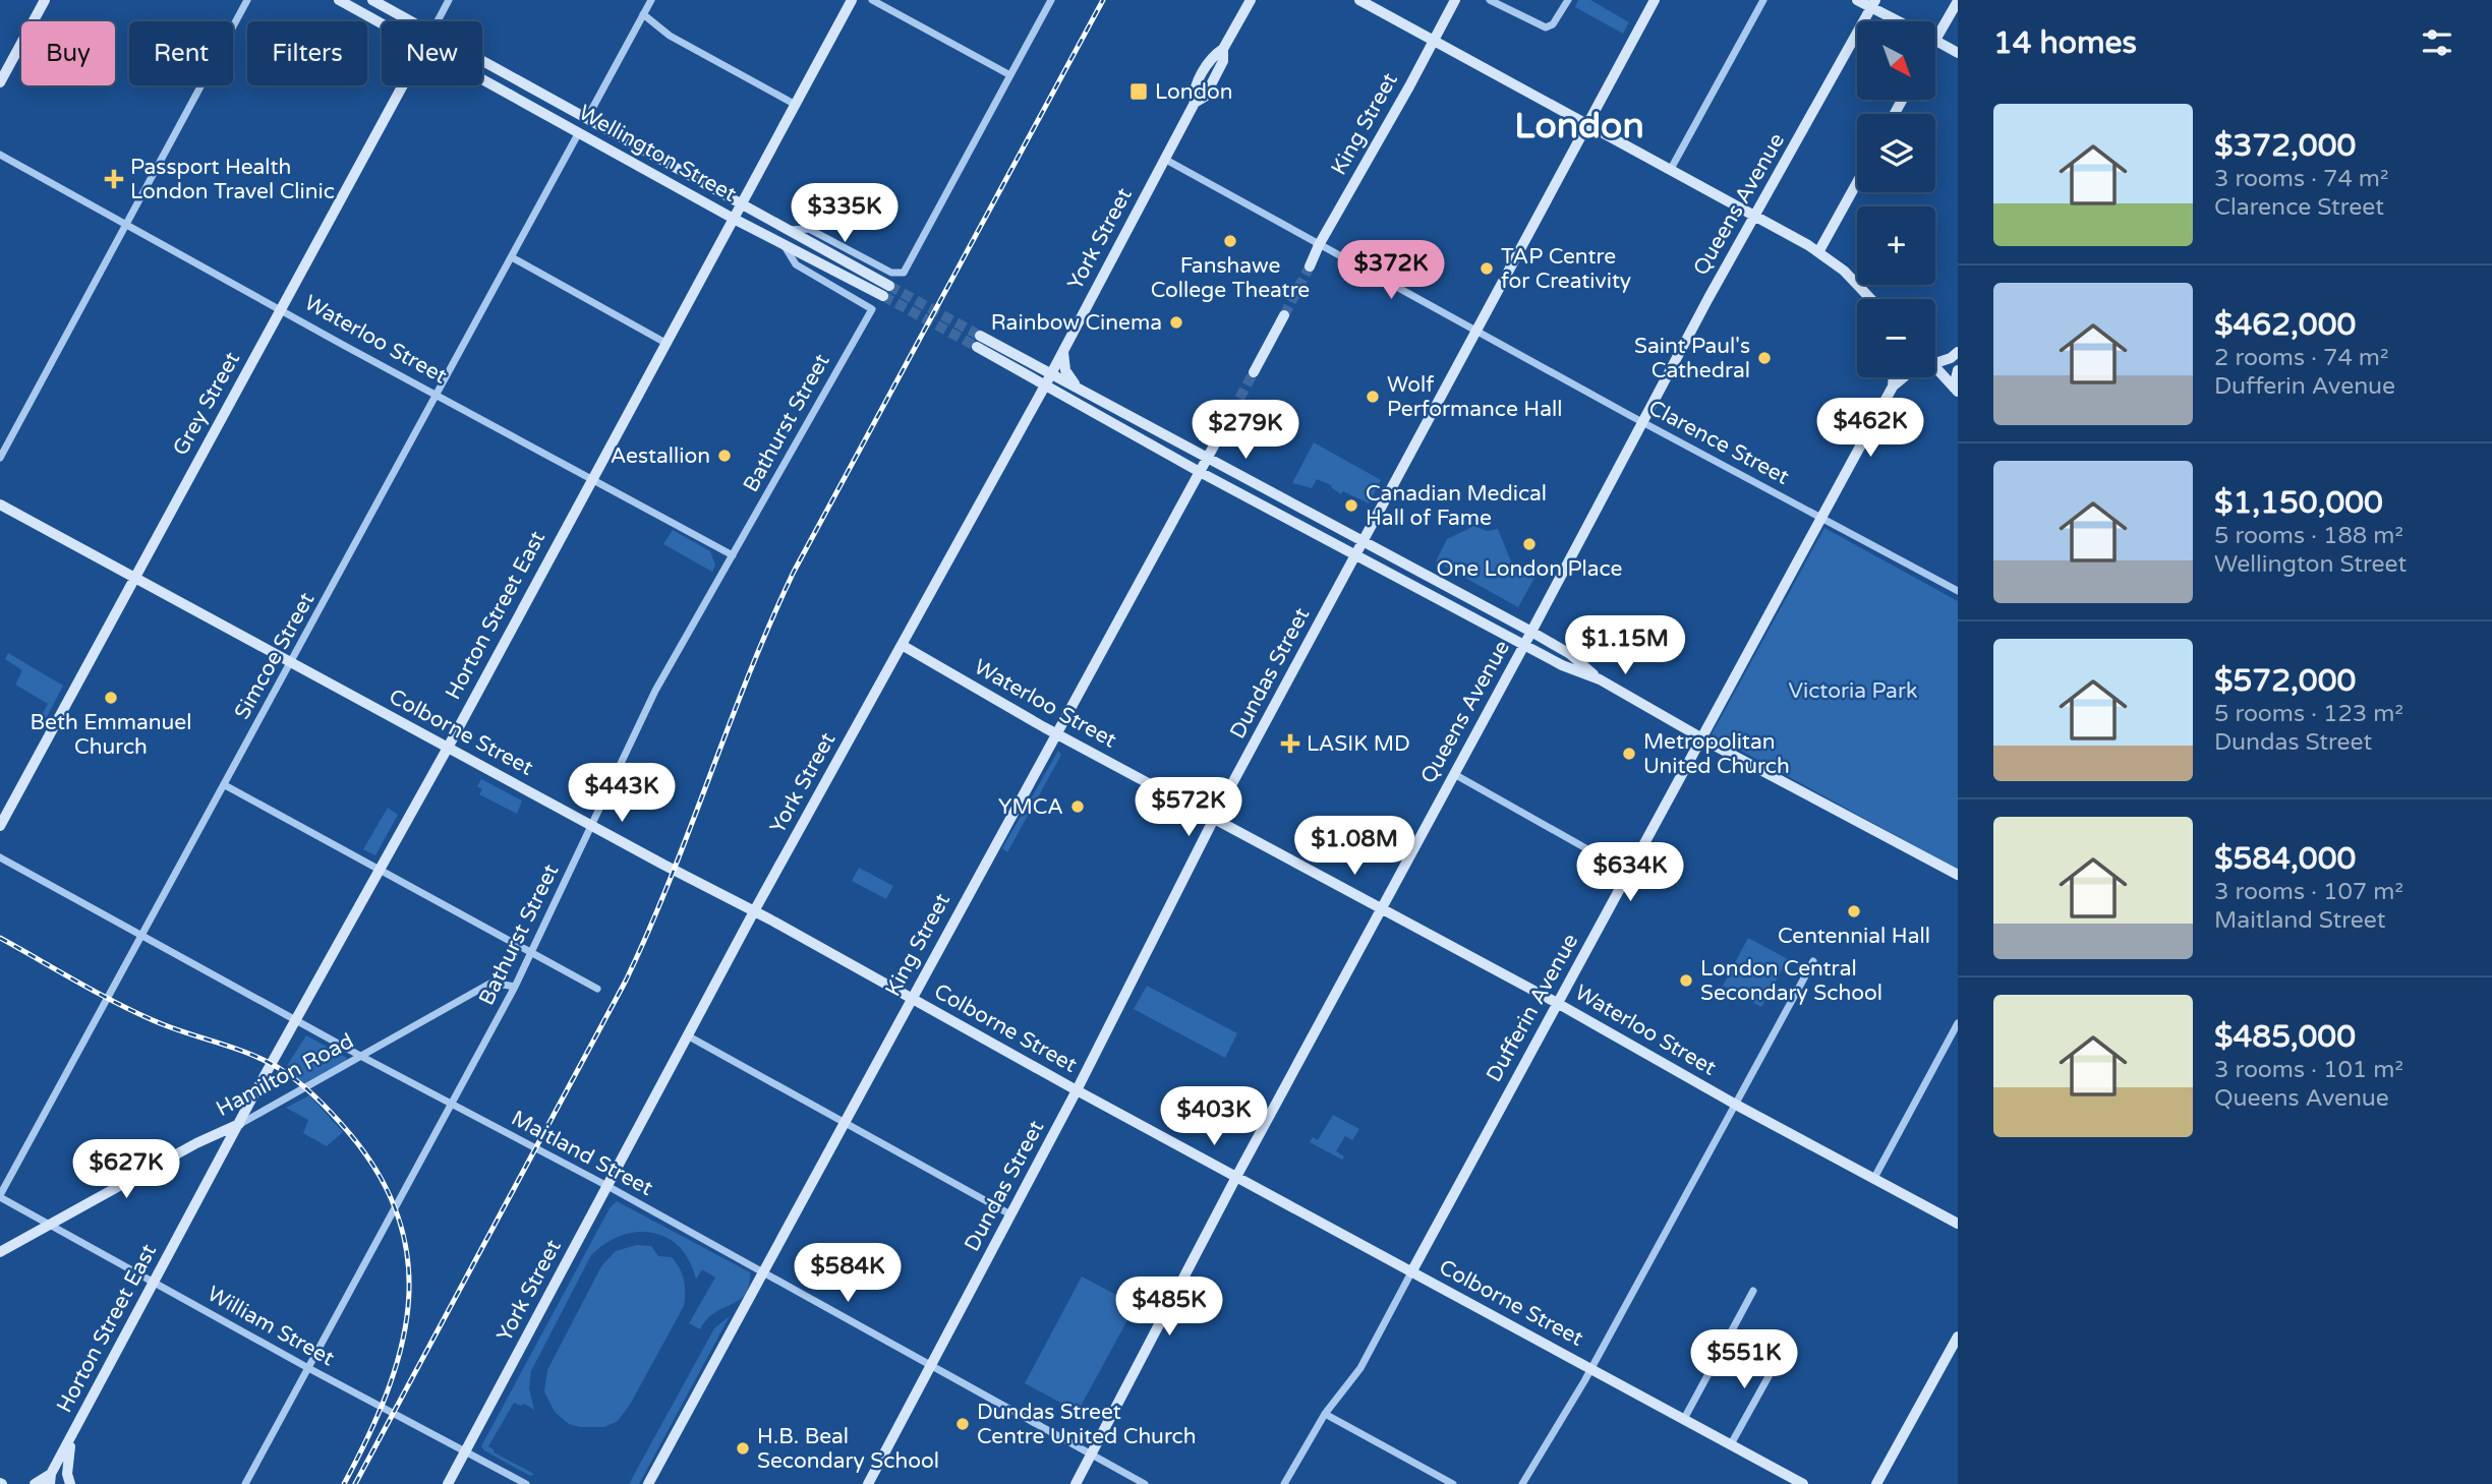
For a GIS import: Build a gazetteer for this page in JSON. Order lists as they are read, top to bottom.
{
  "streets": {
    "main road": [
      "King Street",
      "Wellington Street",
      "Queens Avenue",
      "York Street",
      "Waterloo Street",
      "Grey Street",
      "Horton Street East",
      "Dundas Street",
      "Colborne Street",
      "Dufferin Avenue",
      "Hamilton Road"
    ],
    "street": [
      "Bathurst Street",
      "Clarence Street",
      "Simcoe Street",
      "Maitland Street",
      "William Street"
    ]
  },
  "crossings": [
    ["King Street", "Waterloo Street"],
    ["King Street", "Clarence Street"],
    ["King Street", "Colborne Street"],
    ["King Street", "Maitland Street"],
    ["Wellington Street", "Bathurst Street"],
    ["Wellington Street", "Horton Street East"],
    ["Wellington Street", "Simcoe Street"],
    ["Queens Avenue", "Waterloo Street"],
    ["Queens Avenue", "Clarence Street"],
    ["Queens Avenue", "Colborne Street"],
    ["Queens Avenue", "Maitland Street"],
    ["York Street", "Waterloo Street"],
    ["York Street", "Clarence Street"],
    ["York Street", "Colborne Street"],
    ["York Street", "Maitland Street"],
    ["York Street", "William Street"],
    ["Waterloo Street", "Grey Street"],
    ["Waterloo Street", "Bathurst Street"],
    ["Waterloo Street", "Horton Street East"],
    ["Waterloo Street", "Simcoe Street"],
    ["Waterloo Street", "Dundas Street"],
    ["Waterloo Street", "Dufferin Avenue"],
    ["Grey Street", "Colborne Street"],
    ["Bathurst Street", "Colborne Street"],
    ["Bathurst Street", "Hamilton Road"],
    ["Bathurst Street", "Maitland Street"],
    ["Bathurst Street", "William Street"],
    ["Clarence Street", "Dundas Street"],
    ["Clarence Street", "Dufferin Avenue"],
    ["Horton Street East", "Colborne Street"],
    ["Horton Street East", "Hamilton Road"],
    ["Horton Street East", "Maitland Street"],
    ["Horton Street East", "William Street"],
    ["Simcoe Street", "Colborne Street"],
    ["Simcoe Street", "Maitland Street"],
    ["Simcoe Street", "William Street"],
    ["Dundas Street", "Colborne Street"],
    ["Dundas Street", "Maitland Street"],
    ["Colborne Street", "Dufferin Avenue"],
    ["Hamilton Road", "Maitland Street"],
    ["Hamilton Road", "William Street"]
  ],
  "districts": ["London"],
  "parks": ["Victoria Park"],
  "places": {
    "transit": ["London"],
    "health": ["Passport Health London Travel Clinic", "LASIK MD"],
    "other": [
      "Fanshawe College Theatre",
      "TAP Centre for Creativity",
      "Rainbow Cinema",
      "Saint Paul's Cathedral",
      "Wolf Performance Hall",
      "Aestallion",
      "Canadian Medical Hall of Fame",
      "One London Place",
      "Beth Emmanuel Church",
      "Metropolitan United Church",
      "YMCA",
      "Centennial Hall",
      "London Central Secondary School",
      "Dundas Street Centre United Church",
      "H.B. Beal Secondary School"
    ]
  },
  "north": "bottom right",
  "page": {
    "heading": "14 homes",
    "map_buttons": ["+", "−"],
    "chip": [
      "Buy",
      "Rent",
      "Filters",
      "New"
    ],
    "list": [
      {
        "name": "$372,000",
        "note": "3 rooms · 74 m² · Clarence Street"
      },
      {
        "name": "$462,000",
        "note": "2 rooms · 74 m² · Dufferin Avenue"
      },
      {
        "name": "$1,150,000",
        "note": "5 rooms · 188 m² · Wellington Street"
      },
      {
        "name": "$572,000",
        "note": "5 rooms · 123 m² · Dundas Street"
      },
      {
        "name": "$584,000",
        "note": "3 rooms · 107 m² · Maitland Street"
      },
      {
        "name": "$485,000",
        "note": "3 rooms · 101 m² · Queens Avenue"
      }
    ],
    "price": [
      "$335K",
      "$372K",
      "$462K",
      "$279K",
      "$1.15M",
      "$443K",
      "$572K",
      "$1.08M",
      "$634K",
      "$403K",
      "$627K",
      "$584K",
      "$485K",
      "$551K"
    ]
  }
}
